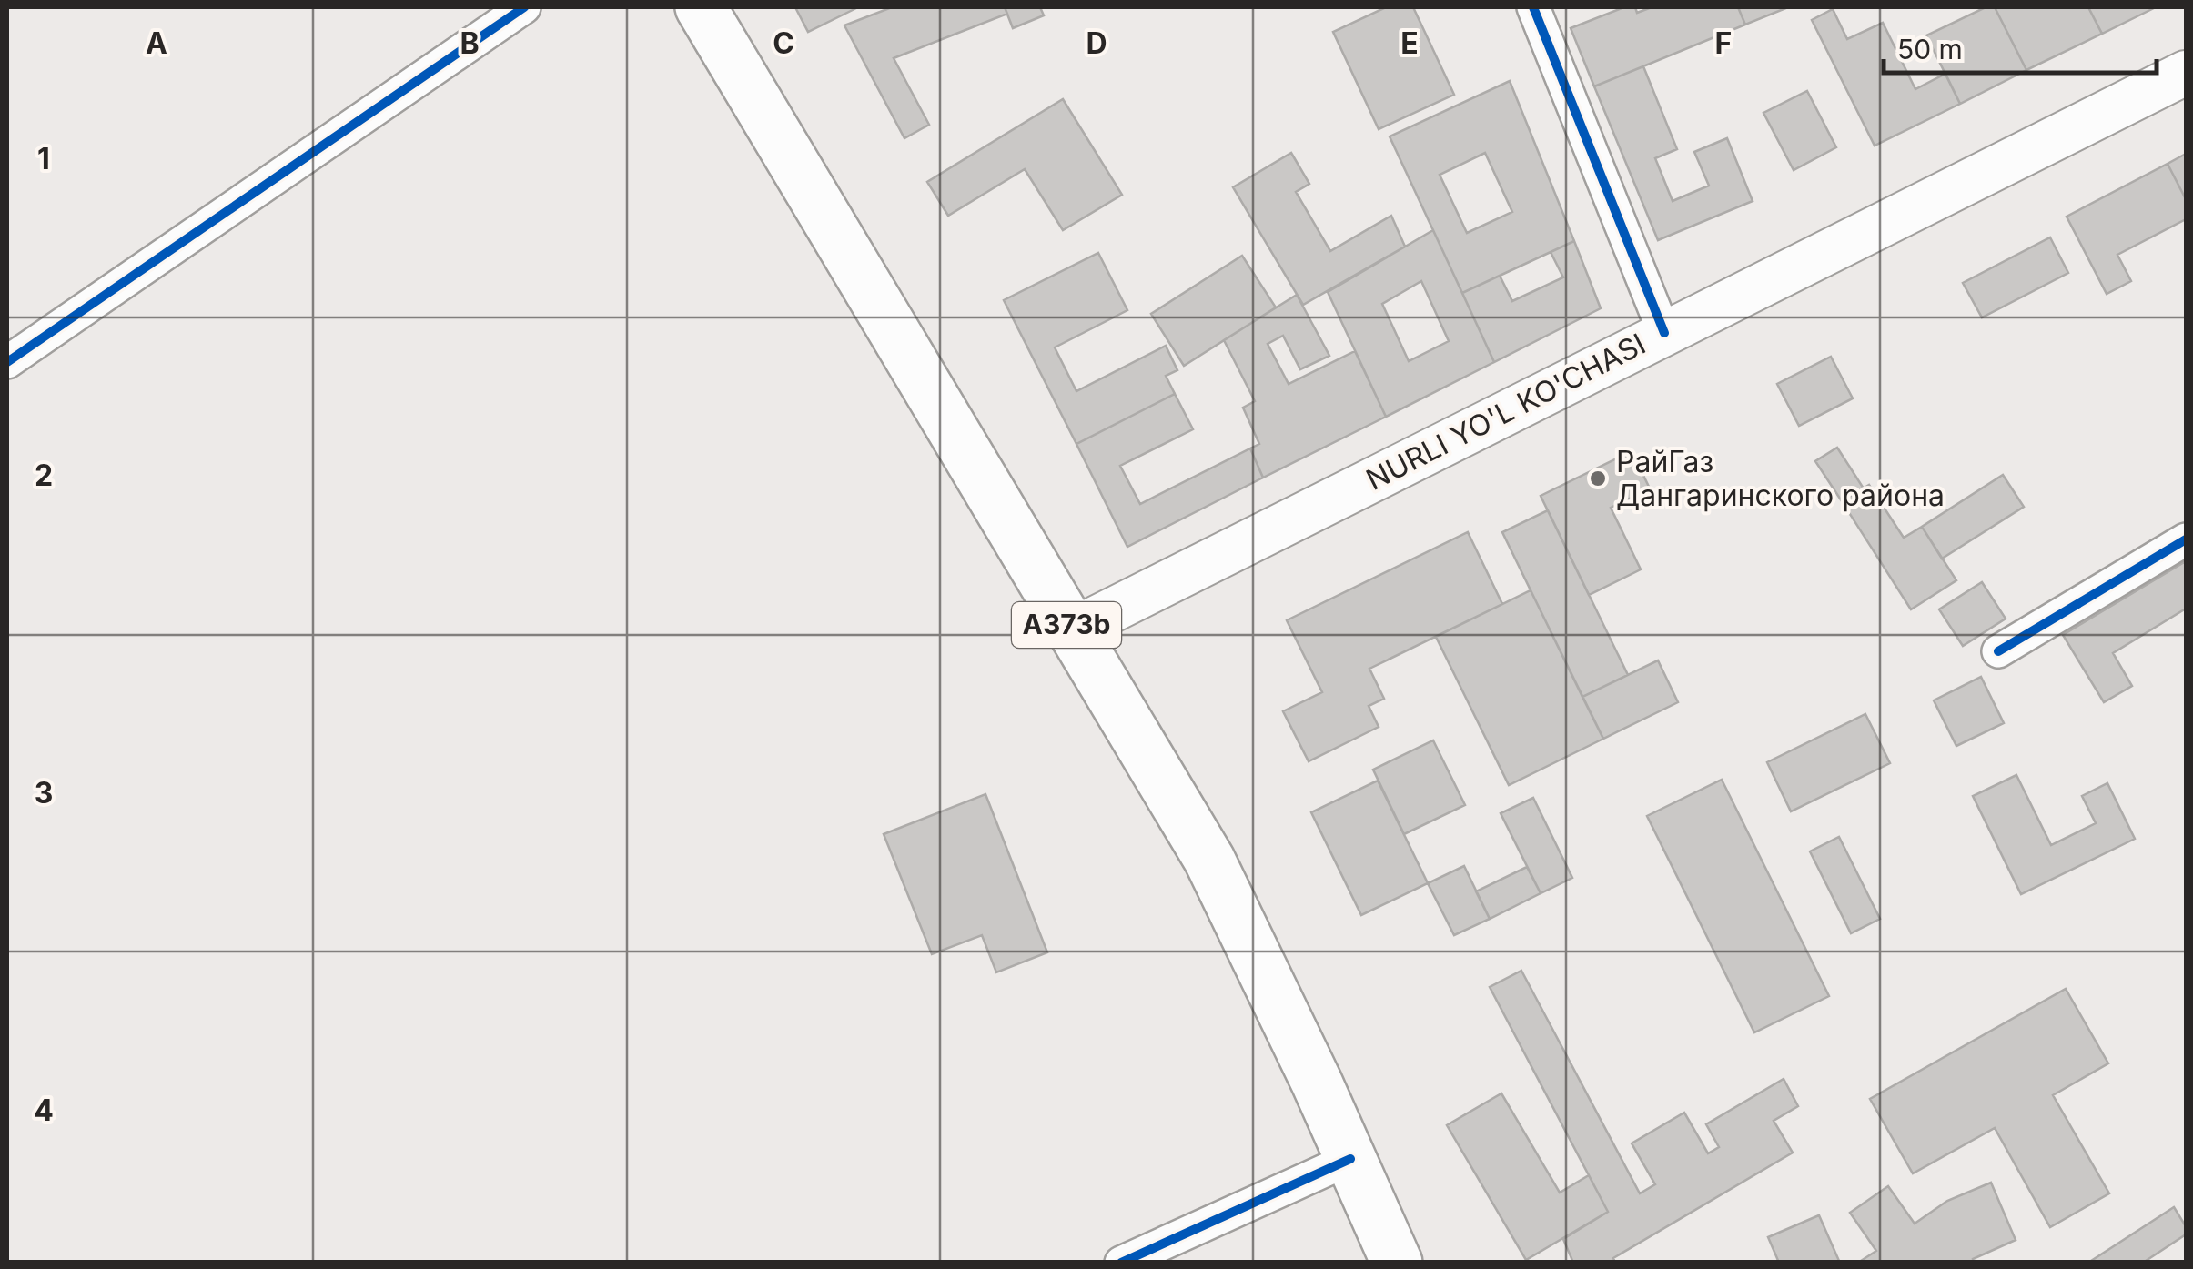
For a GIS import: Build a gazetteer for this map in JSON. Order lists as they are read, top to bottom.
{
  "streets": {
    "highway": ["A373b"],
    "main road": ["NURLI YO'L KO'CHASI"]
  },
  "crossings": [
    ["NURLI YO'L KO'CHASI", "A373b"]
  ],
  "places": ["РайГаз Дангаринского района"],
  "scale_bar": "50 m",
  "grid": {
    "columns": [
      "A",
      "B",
      "C",
      "D",
      "E",
      "F"
    ],
    "rows": [
      "1",
      "2",
      "3",
      "4"
    ]
  }
}
